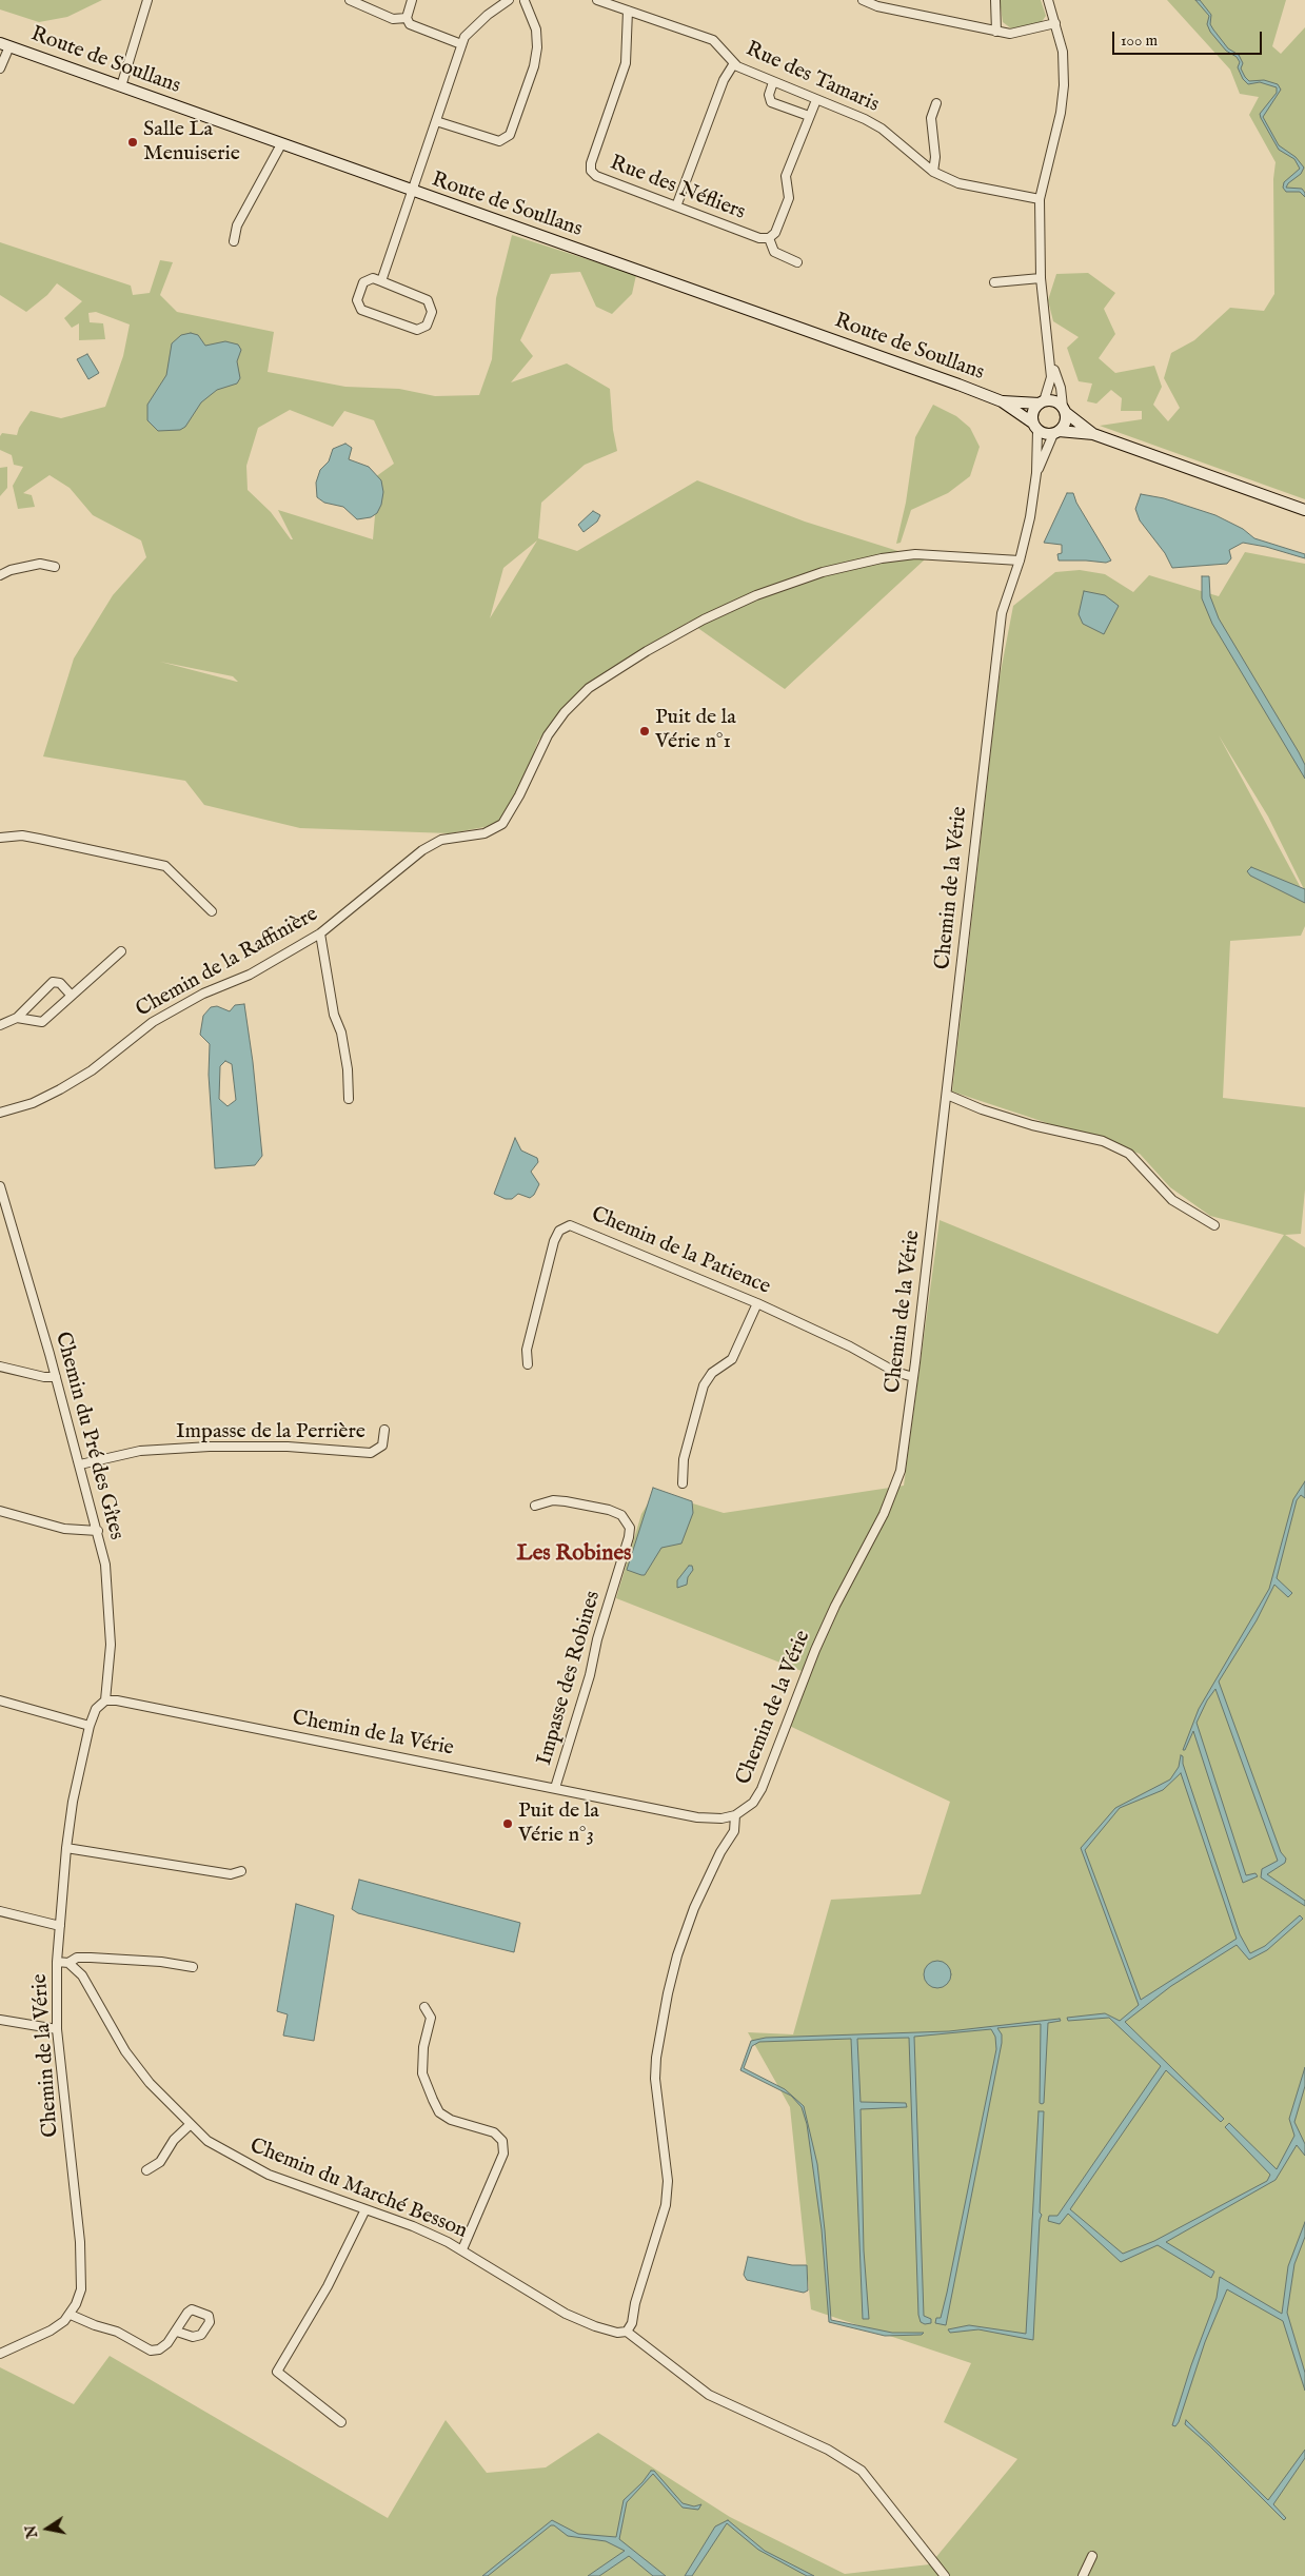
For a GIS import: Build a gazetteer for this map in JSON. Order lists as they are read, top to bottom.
{
  "streets": {
    "main road": ["Route de Soullans"],
    "street": [
      "Rue des Tamaris",
      "Rue des Néfliers",
      "Chemin de la Vérie",
      "Chemin de la Raffinière",
      "Chemin de la Patience",
      "Impasse de la Perrière",
      "Chemin du Pré des Gîtes",
      "Impasse des Robines",
      "Chemin du Marché Besson"
    ]
  },
  "crossings": [
    ["Route de Soullans", "Chemin de la Vérie"],
    ["Rue des Tamaris", "Rue des Néfliers"],
    ["Chemin de la Vérie", "Chemin de la Raffinière"],
    ["Chemin de la Vérie", "Chemin de la Patience"],
    ["Chemin de la Vérie", "Chemin du Pré des Gîtes"],
    ["Chemin de la Vérie", "Impasse des Robines"],
    ["Impasse de la Perrière", "Chemin du Pré des Gîtes"]
  ],
  "districts": ["Les Robines"],
  "places": ["Salle La Menuiserie", "Puit de la Vérie n°1", "Puit de la Vérie n°3"],
  "scale_bar": "100 m",
  "north": "left"
}
